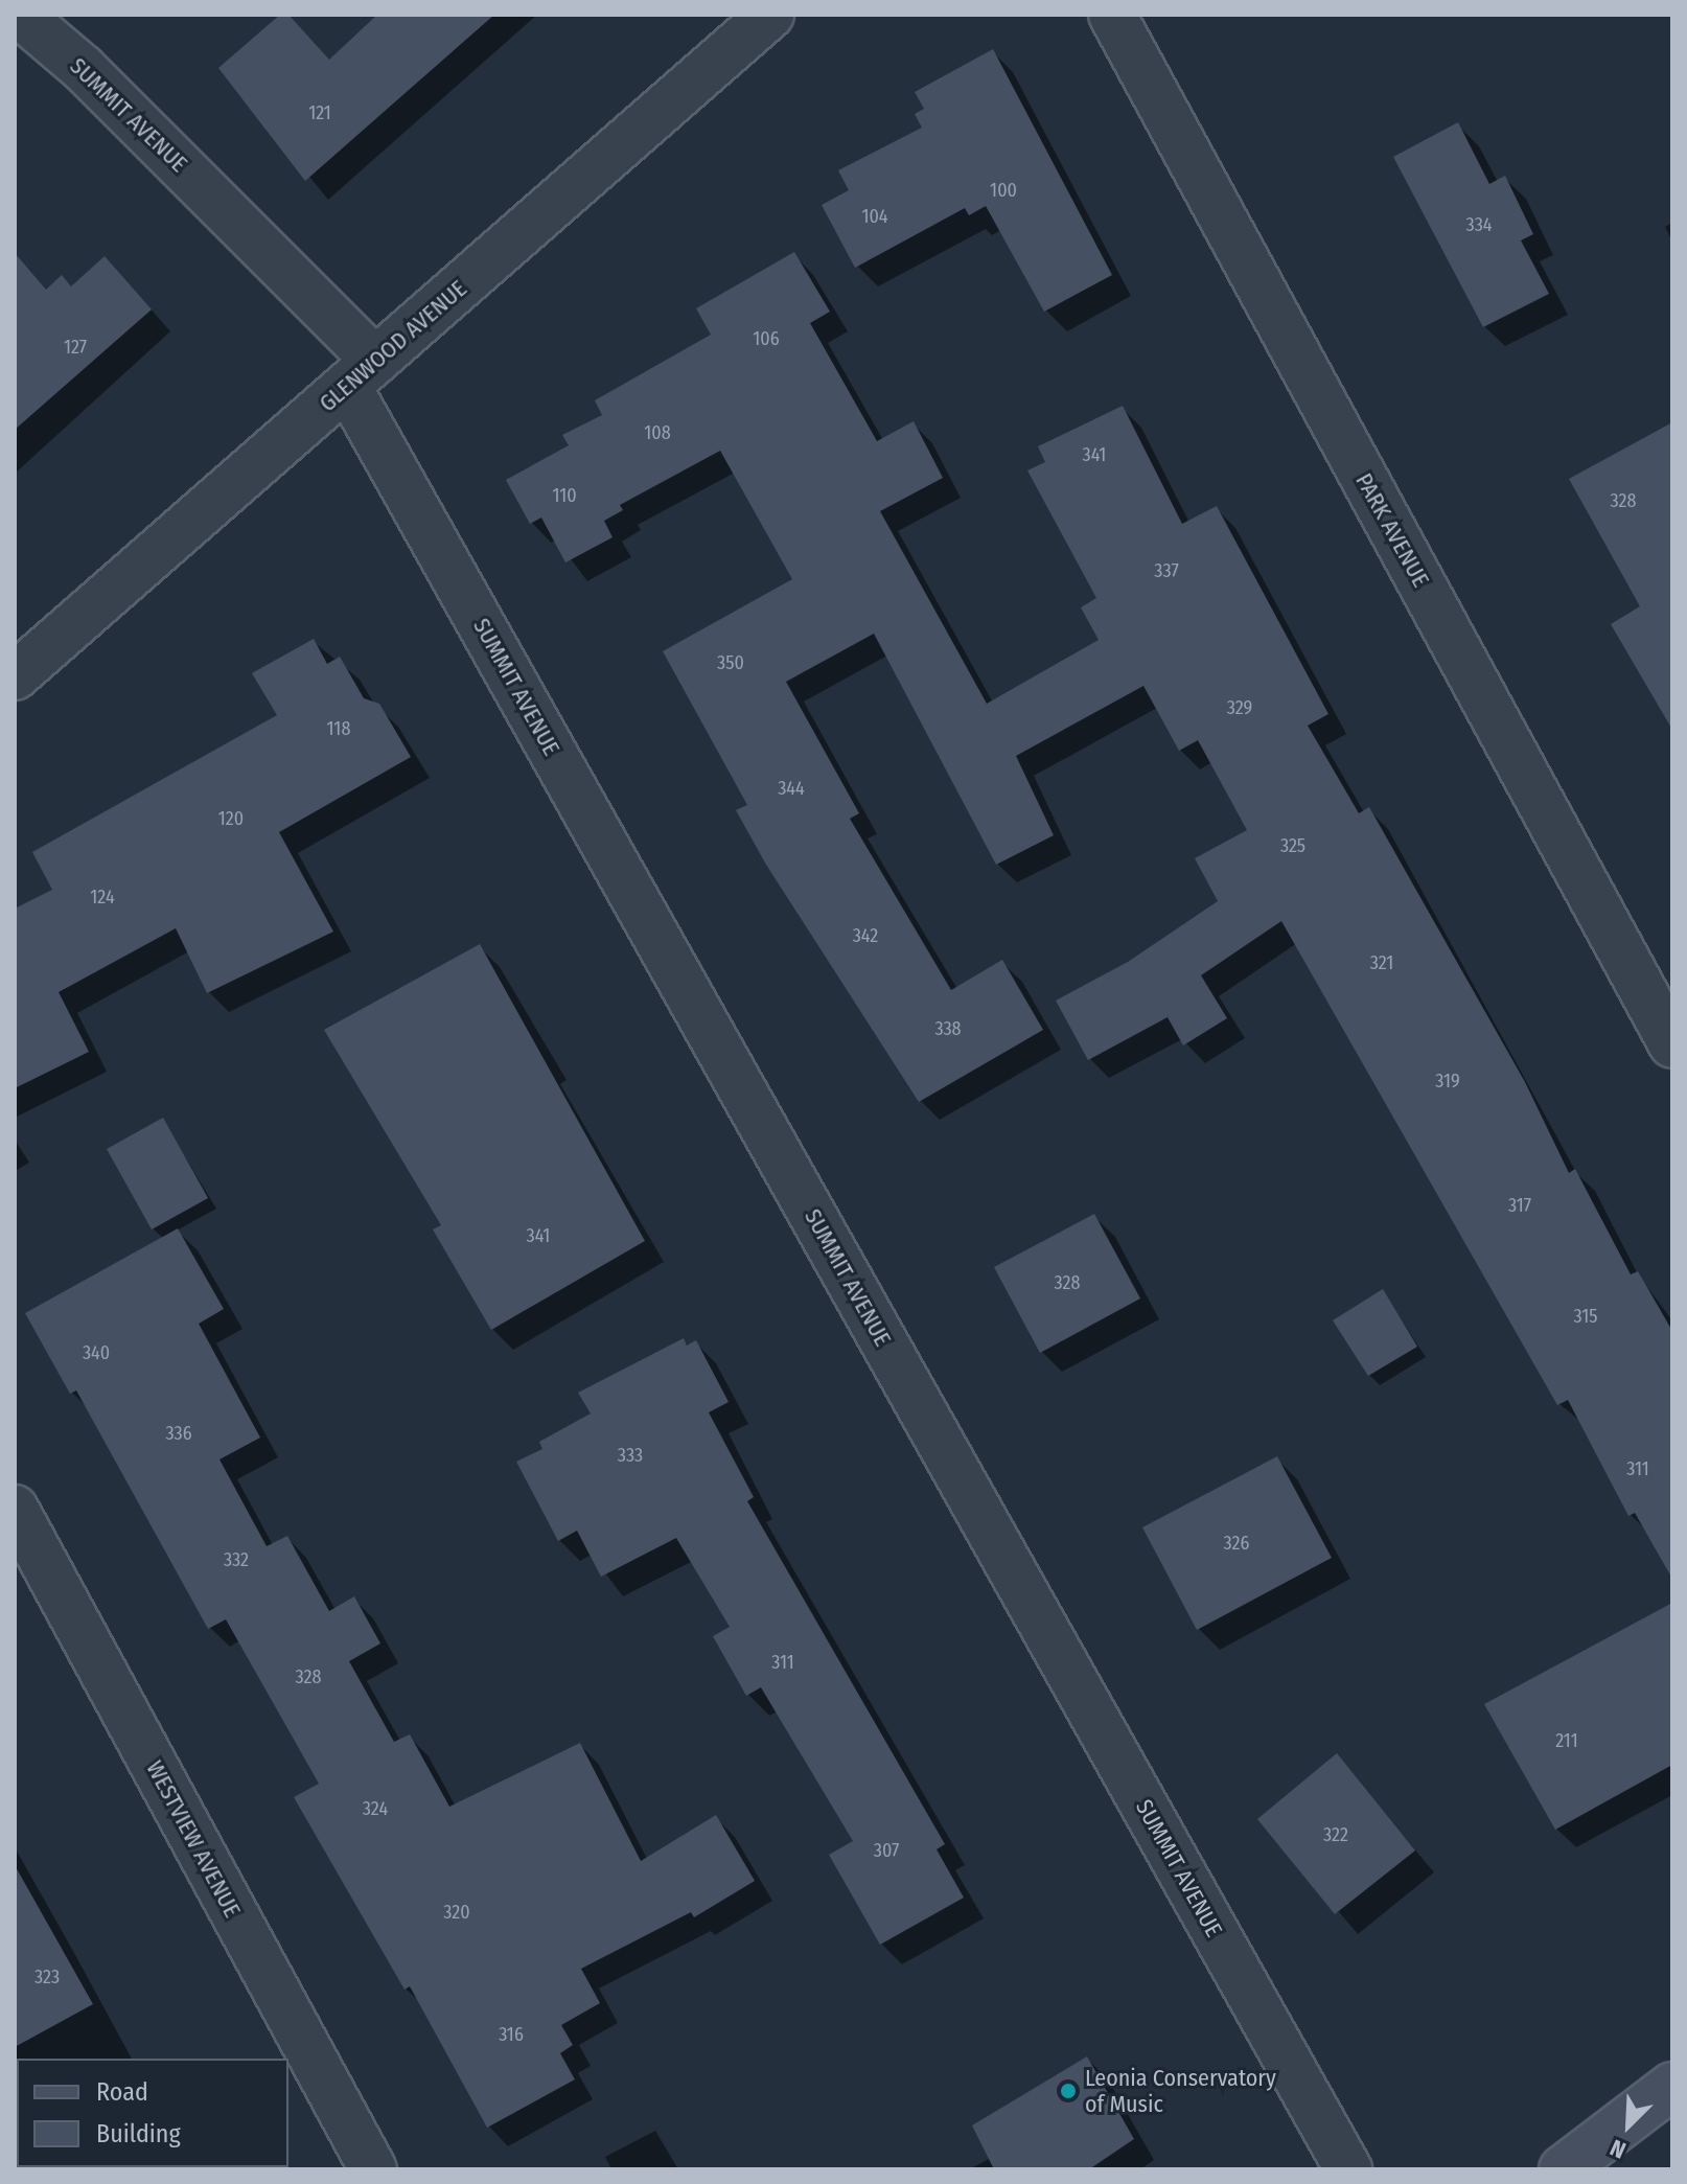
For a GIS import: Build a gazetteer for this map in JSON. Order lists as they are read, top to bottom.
{
  "streets": {
    "street": [
      "SUMMIT AVENUE",
      "GLENWOOD AVENUE",
      "PARK AVENUE",
      "WESTVIEW AVENUE"
    ]
  },
  "crossings": [
    ["SUMMIT AVENUE", "GLENWOOD AVENUE"]
  ],
  "places": ["Leonia Conservatory of Music"],
  "house_numbers": [
    "121",
    "100",
    "104",
    "334",
    "106",
    "127",
    "108",
    "341",
    "110",
    "328",
    "337",
    "350",
    "329",
    "118",
    "344",
    "120",
    "325",
    "124",
    "342",
    "321",
    "338",
    "319",
    "317",
    "341",
    "328",
    "315",
    "340",
    "336",
    "333",
    "311",
    "326",
    "332",
    "311",
    "328",
    "211",
    "324",
    "322",
    "307",
    "320",
    "323",
    "316"
  ],
  "legend": ["Road", "Building"],
  "north": "bottom left"
}
